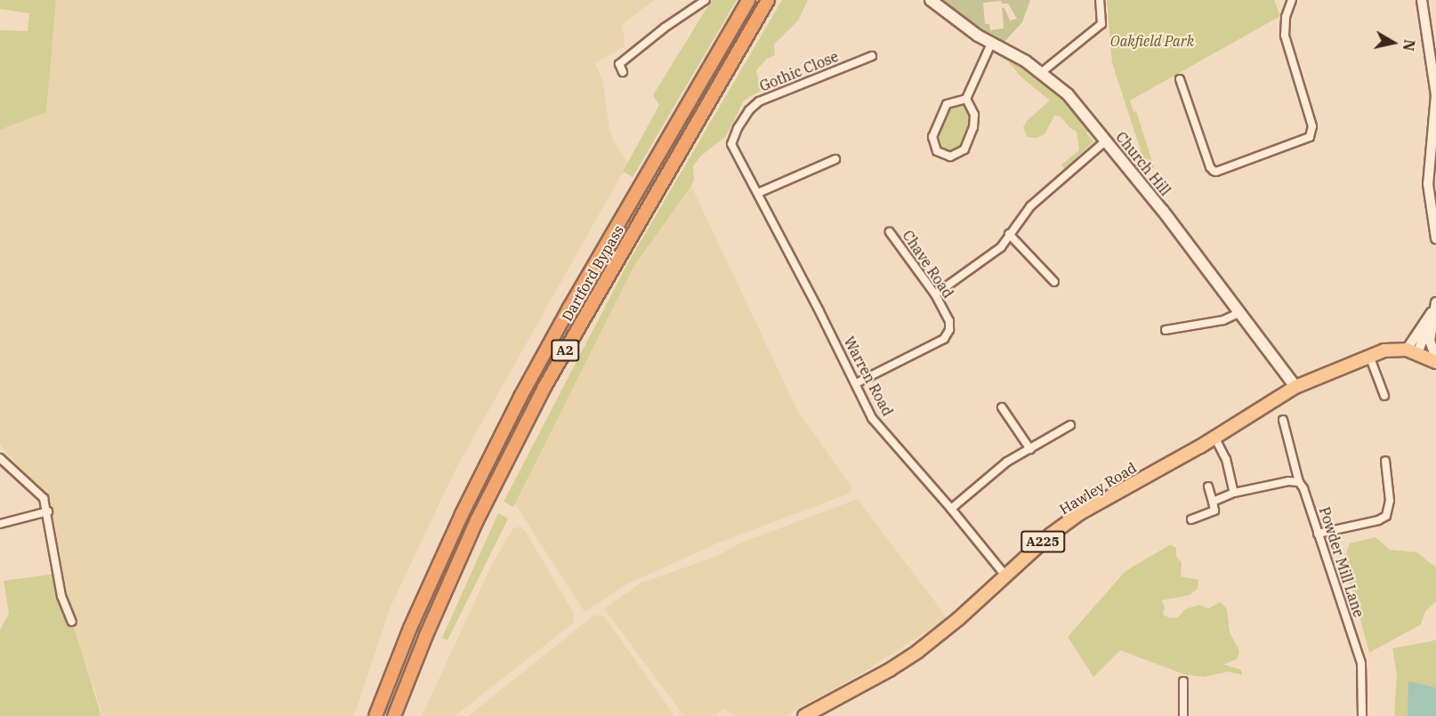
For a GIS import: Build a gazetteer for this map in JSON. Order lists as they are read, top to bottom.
{
  "streets": {
    "highway": ["Dartford Bypass", "A2"],
    "main road": ["Church Hill", "Hawley Road", "A225"],
    "street": [
      "Gothic Close",
      "Chave Road",
      "Warren Road",
      "Powder Mill Lane"
    ]
  },
  "crossings": [
    ["Gothic Close", "Warren Road"],
    ["Church Hill", "Hawley Road"],
    ["Chave Road", "Warren Road"],
    ["Warren Road", "Hawley Road"]
  ],
  "parks": ["Oakfield Park"],
  "north": "right"
}
